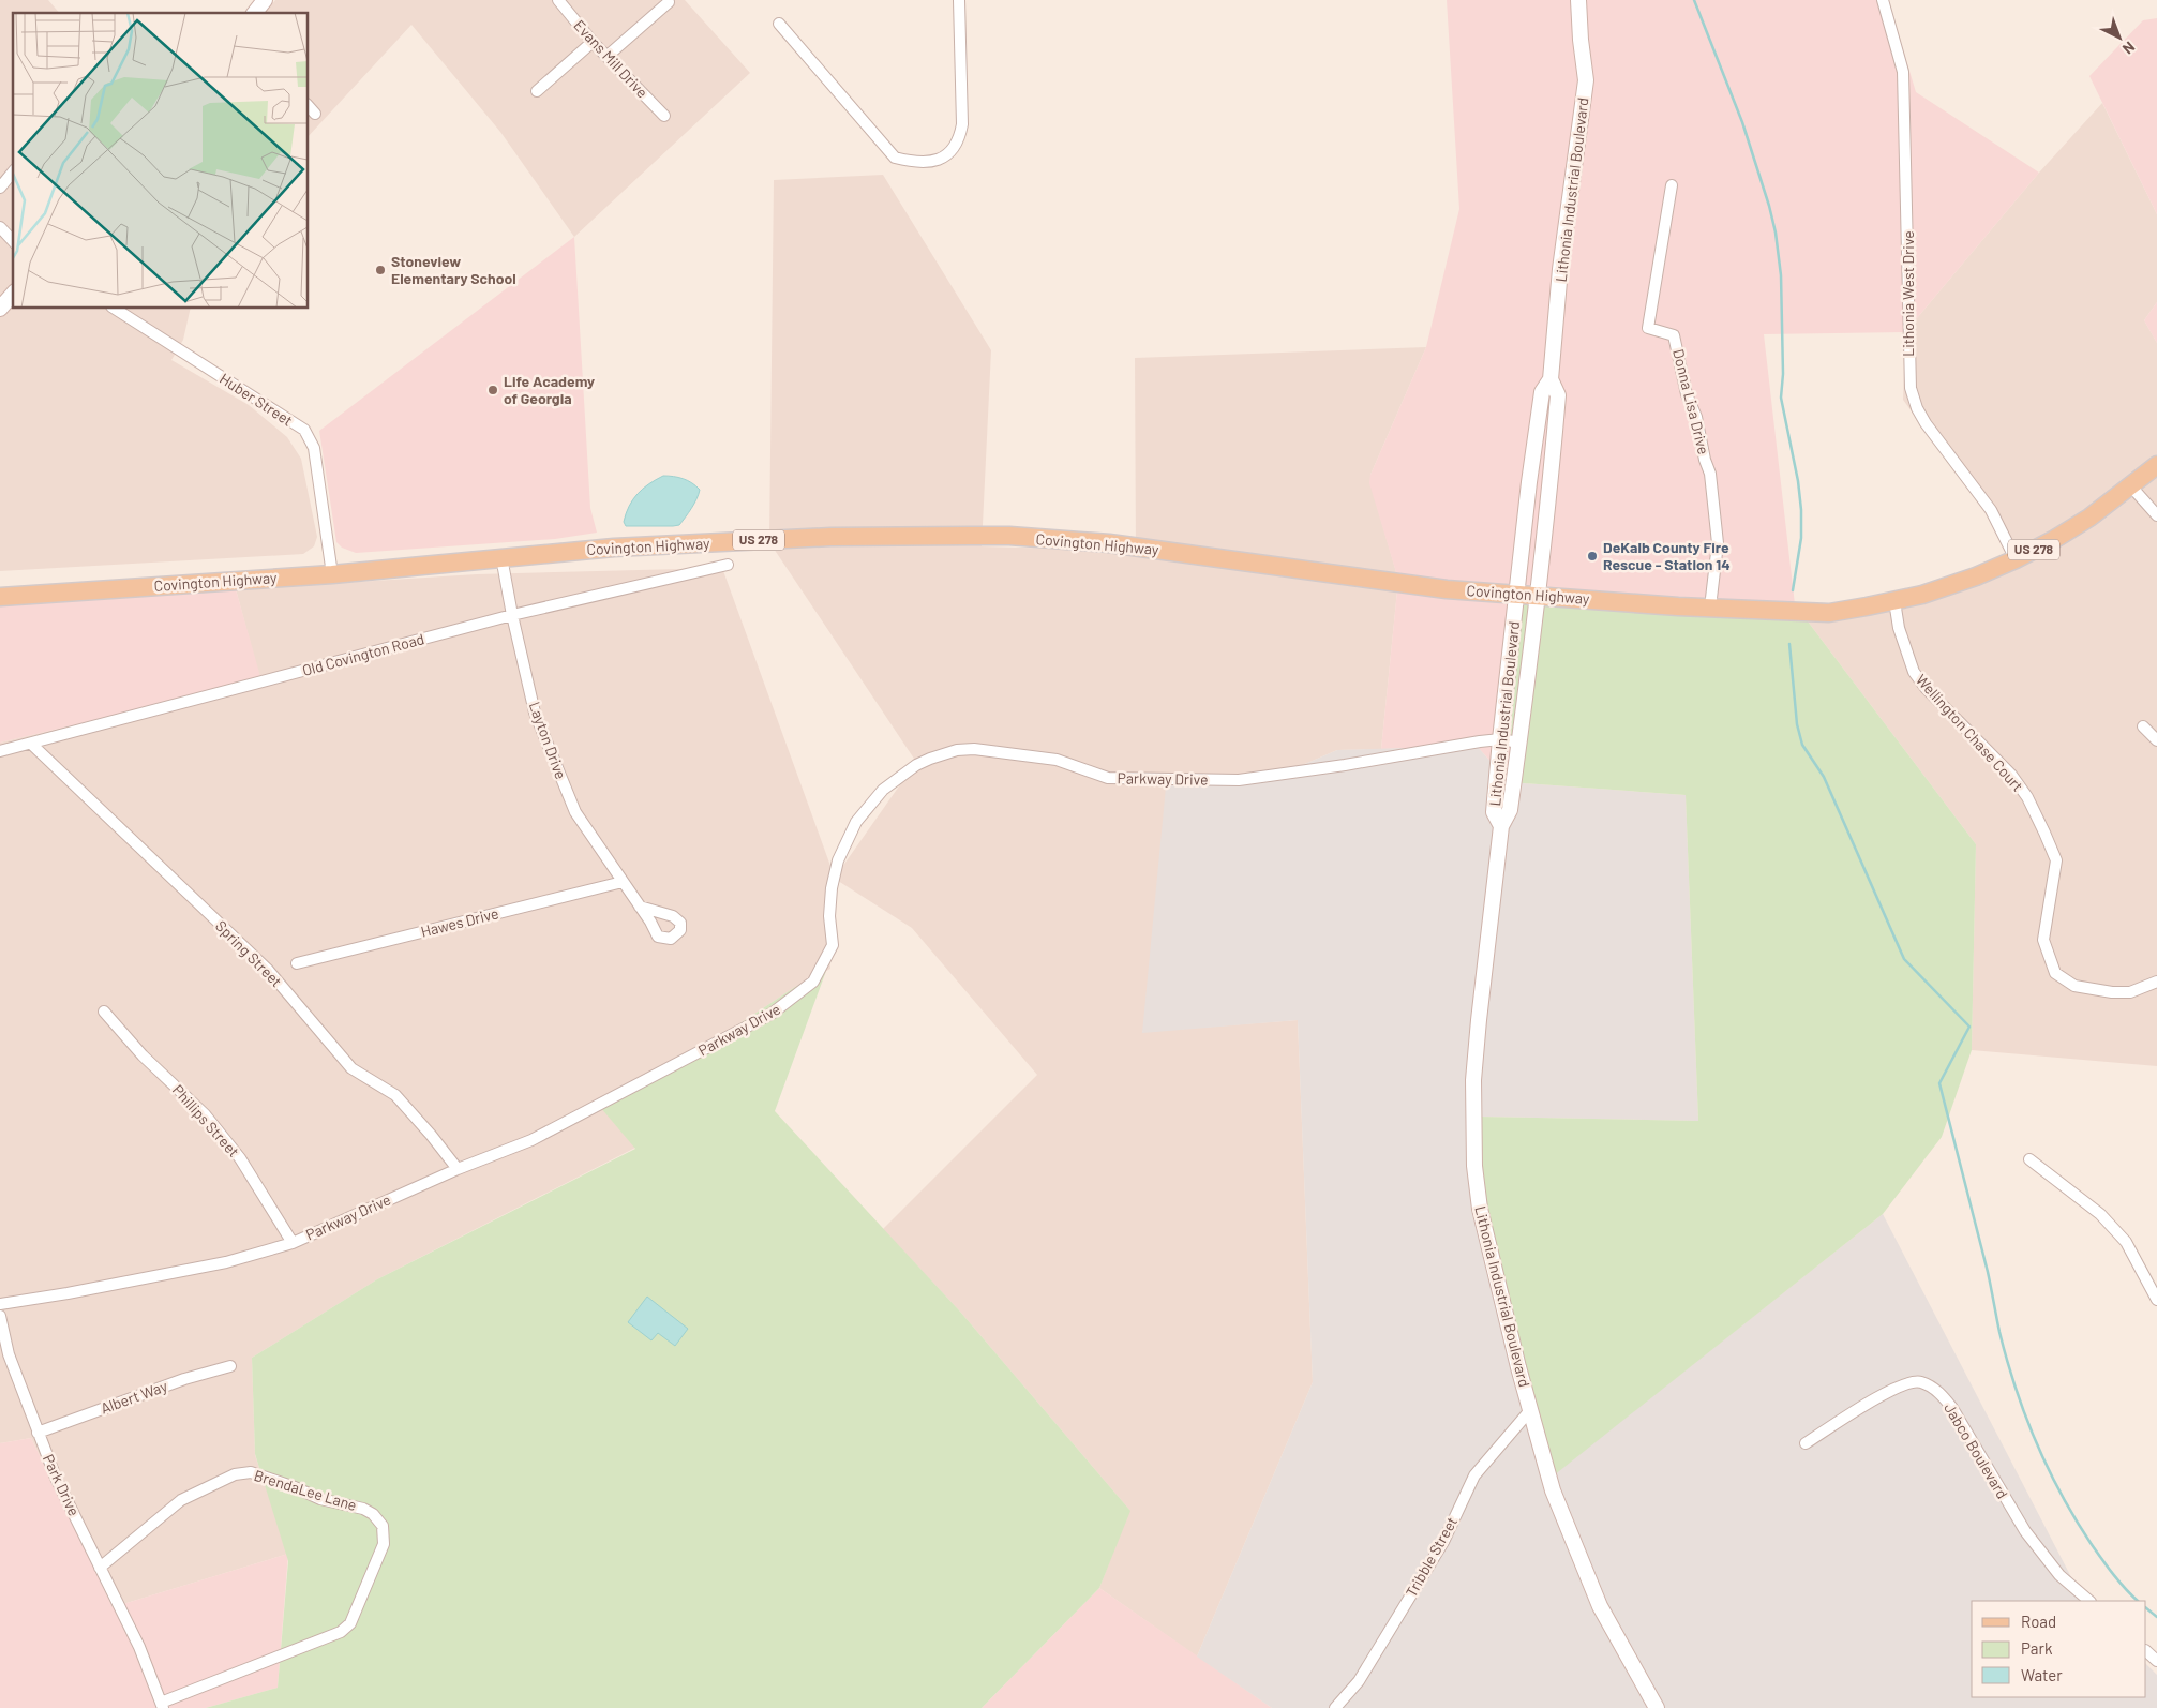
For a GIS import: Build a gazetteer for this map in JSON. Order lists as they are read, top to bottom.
{
  "streets": {
    "main road": ["Lithonia Industrial Boulevard", "US 278", "Covington Highway"],
    "street": [
      "Evans Mill Drive",
      "Lithonia West Drive",
      "Huber Street",
      "Donna Lisa Drive",
      "Old Covington Road",
      "Wellington Chase Court",
      "Layton Drive",
      "Parkway Drive",
      "Hawes Drive",
      "Spring Street",
      "Phillips Street",
      "Albert Way",
      "Jabco Boulevard",
      "Park Drive",
      "BrendaLee Lane",
      "Tribble Street"
    ]
  },
  "crossings": [
    ["Lithonia Industrial Boulevard", "Covington Highway"],
    ["Lithonia Industrial Boulevard", "Parkway Drive"],
    ["Lithonia Industrial Boulevard", "Tribble Street"],
    ["Lithonia West Drive", "Covington Highway"],
    ["Huber Street", "Covington Highway"],
    ["Donna Lisa Drive", "Covington Highway"],
    ["Covington Highway", "Wellington Chase Court"],
    ["Covington Highway", "Layton Drive"],
    ["Old Covington Road", "Layton Drive"],
    ["Old Covington Road", "Spring Street"],
    ["Layton Drive", "Hawes Drive"],
    ["Parkway Drive", "Spring Street"],
    ["Parkway Drive", "Phillips Street"],
    ["Albert Way", "Park Drive"],
    ["Park Drive", "BrendaLee Lane"]
  ],
  "places": ["Stoneview Elementary School", "Life Academy of Georgia", "DeKalb County Fire Rescue - Station 14"],
  "legend": ["Road", "Park", "Water"],
  "north": "bottom right"
}
